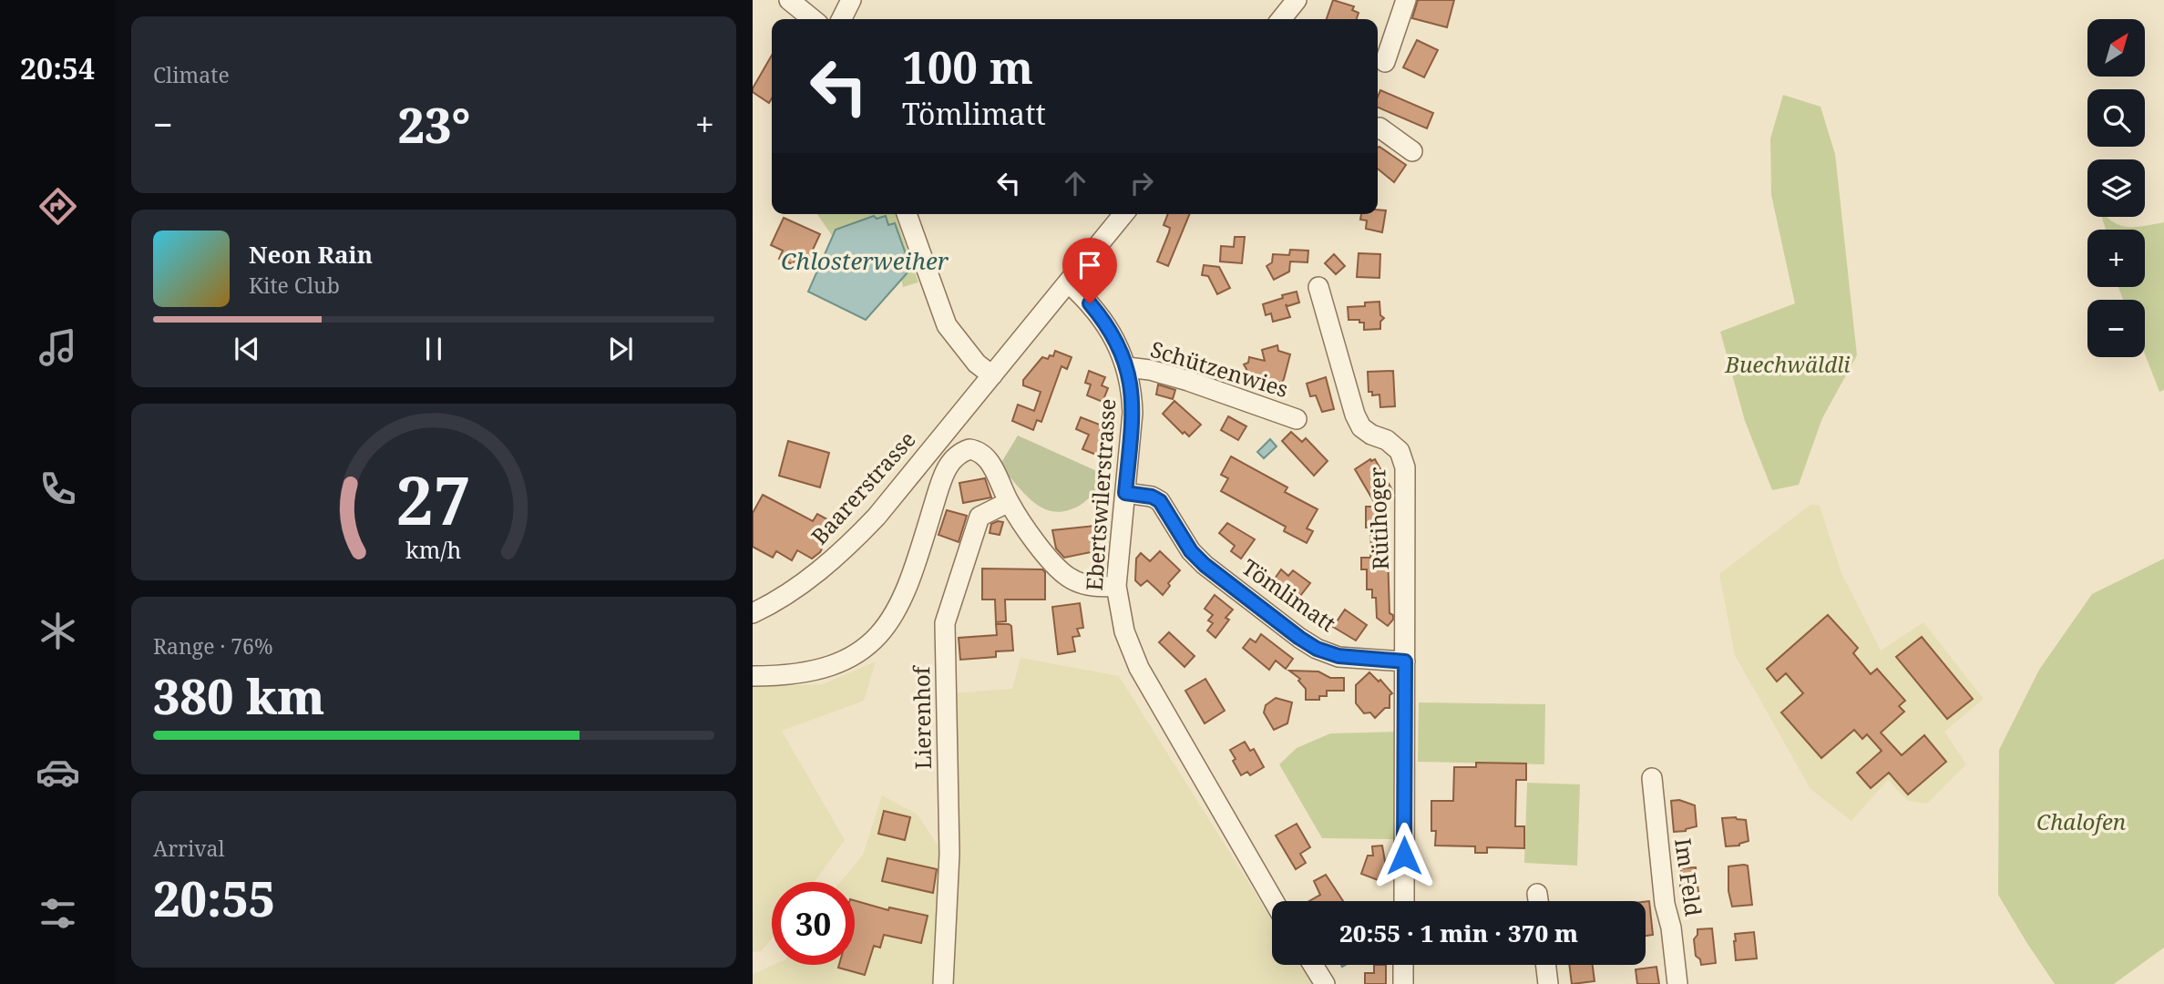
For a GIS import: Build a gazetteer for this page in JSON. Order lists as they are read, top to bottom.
{
  "streets": {
    "street": [
      "Schützenwies",
      "Baarerstrasse",
      "Ebertswilerstrasse",
      "Rütihoger",
      "Tömlimatt",
      "Lierenhof",
      "Im Feld"
    ]
  },
  "crossings": [
    ["Schützenwies", "Ebertswilerstrasse"],
    ["Baarerstrasse", "Ebertswilerstrasse"],
    ["Ebertswilerstrasse", "Tömlimatt"],
    ["Rütihoger", "Tömlimatt"]
  ],
  "water": ["Chlosterweiher"],
  "parks": ["Buechwäldli", "Chalofen"],
  "north": "top right",
  "page": {
    "tabs": "20:54",
    "tile": [
      "Climate",
      ["Range · 76%", "380 km"],
      ["Arrival", "20:55"]
    ],
    "map_buttons": ["+", "−"],
    "turn": ["100 m", "Tömlimatt"],
    "heat": ["−", "23°", "+"],
    "song": ["Neon Rain", "Kite Club"],
    "limit": "30",
    "trip": "20:55 · 1 min · 370 m",
    "gauge": ["27", "km/h"]
  }
}
